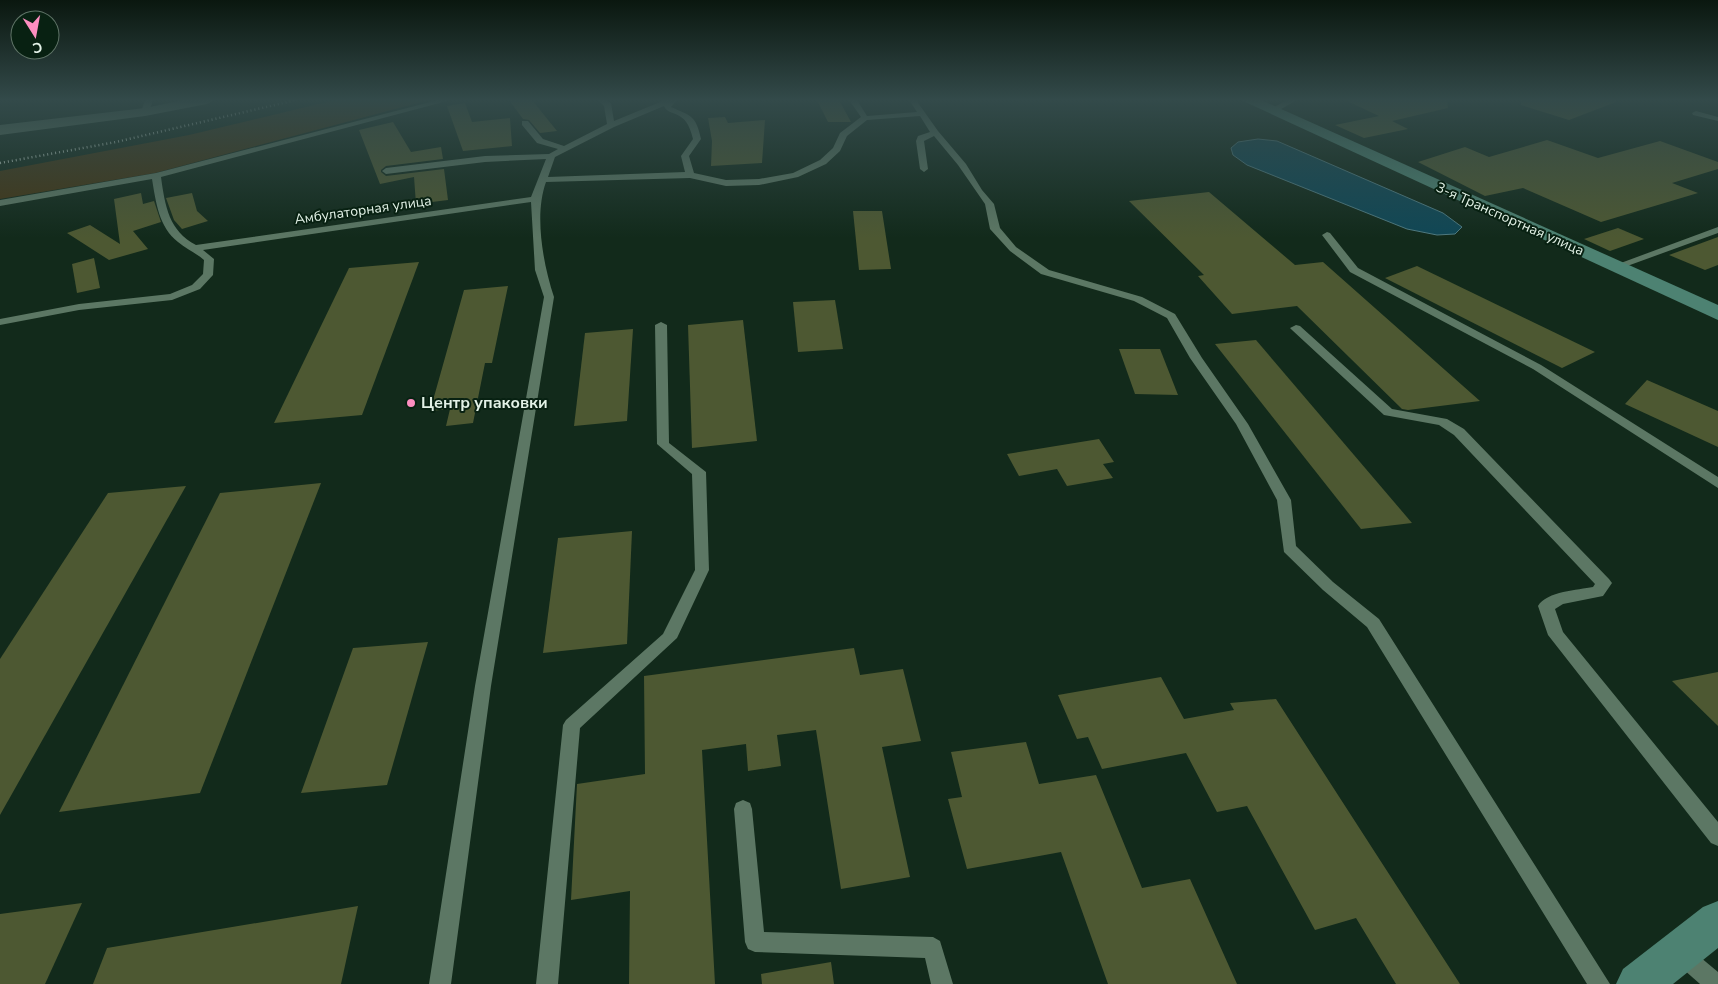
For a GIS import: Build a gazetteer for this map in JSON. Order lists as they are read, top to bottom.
{
  "streets": {
    "street": ["3-я Транспортная улица"],
    "lane": ["Амбулаторная улица"]
  },
  "places": ["Центр упаковки"],
  "north": "bottom"
}
